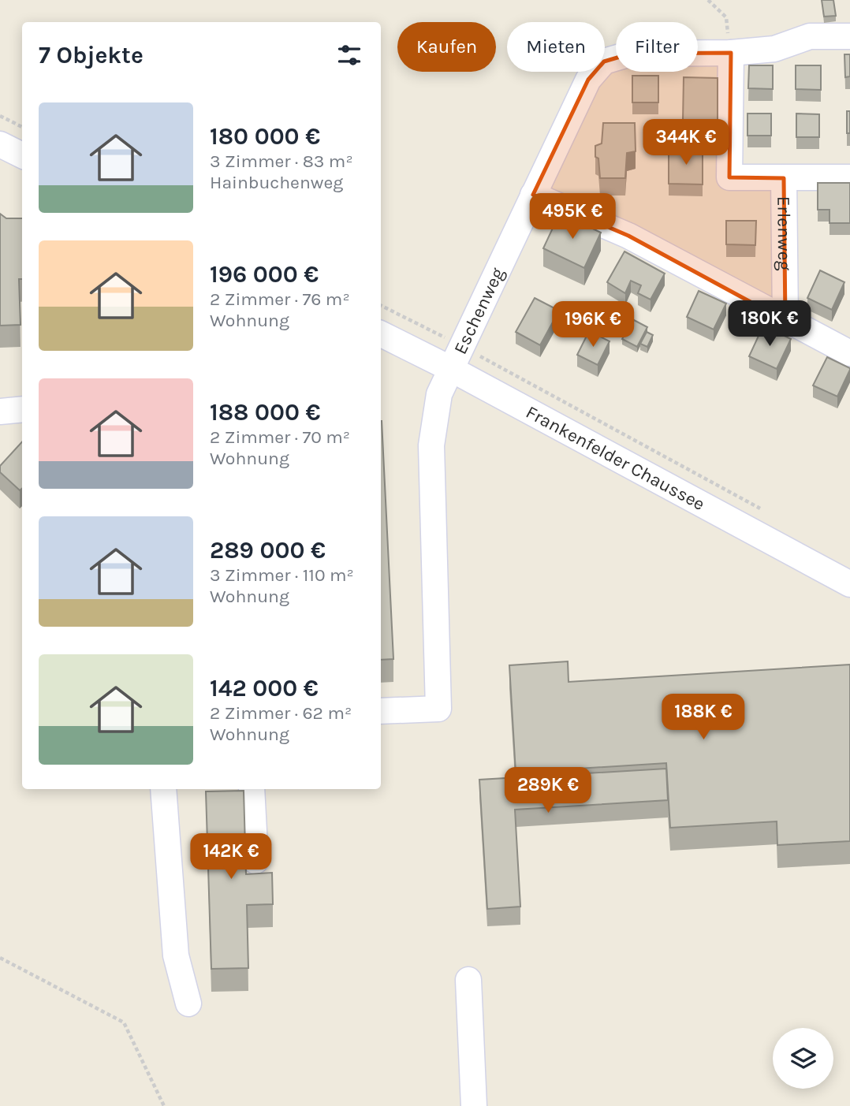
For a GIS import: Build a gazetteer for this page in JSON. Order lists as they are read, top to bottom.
{
  "streets": {
    "street": ["Erlenweg", "Eschenweg", "Frankenfelder Chaussee"]
  },
  "crossings": [
    ["Eschenweg", "Frankenfelder Chaussee"]
  ],
  "page": {
    "chip": ["Kaufen", "Mieten", "Filter"],
    "heading": "7 Objekte",
    "list": [
      {
        "name": "180 000 €",
        "note": "3 Zimmer · 83 m² · Hainbuchenweg"
      },
      {
        "name": "196 000 €",
        "note": "2 Zimmer · 76 m² · Wohnung"
      },
      {
        "name": "188 000 €",
        "note": "2 Zimmer · 70 m² · Wohnung"
      },
      {
        "name": "289 000 €",
        "note": "3 Zimmer · 110 m² · Wohnung"
      },
      {
        "name": "142 000 €",
        "note": "2 Zimmer · 62 m² · Wohnung"
      }
    ],
    "price": [
      "344K €",
      "495K €",
      "180K €",
      "196K €",
      "188K €",
      "289K €",
      "142K €"
    ]
  }
}
